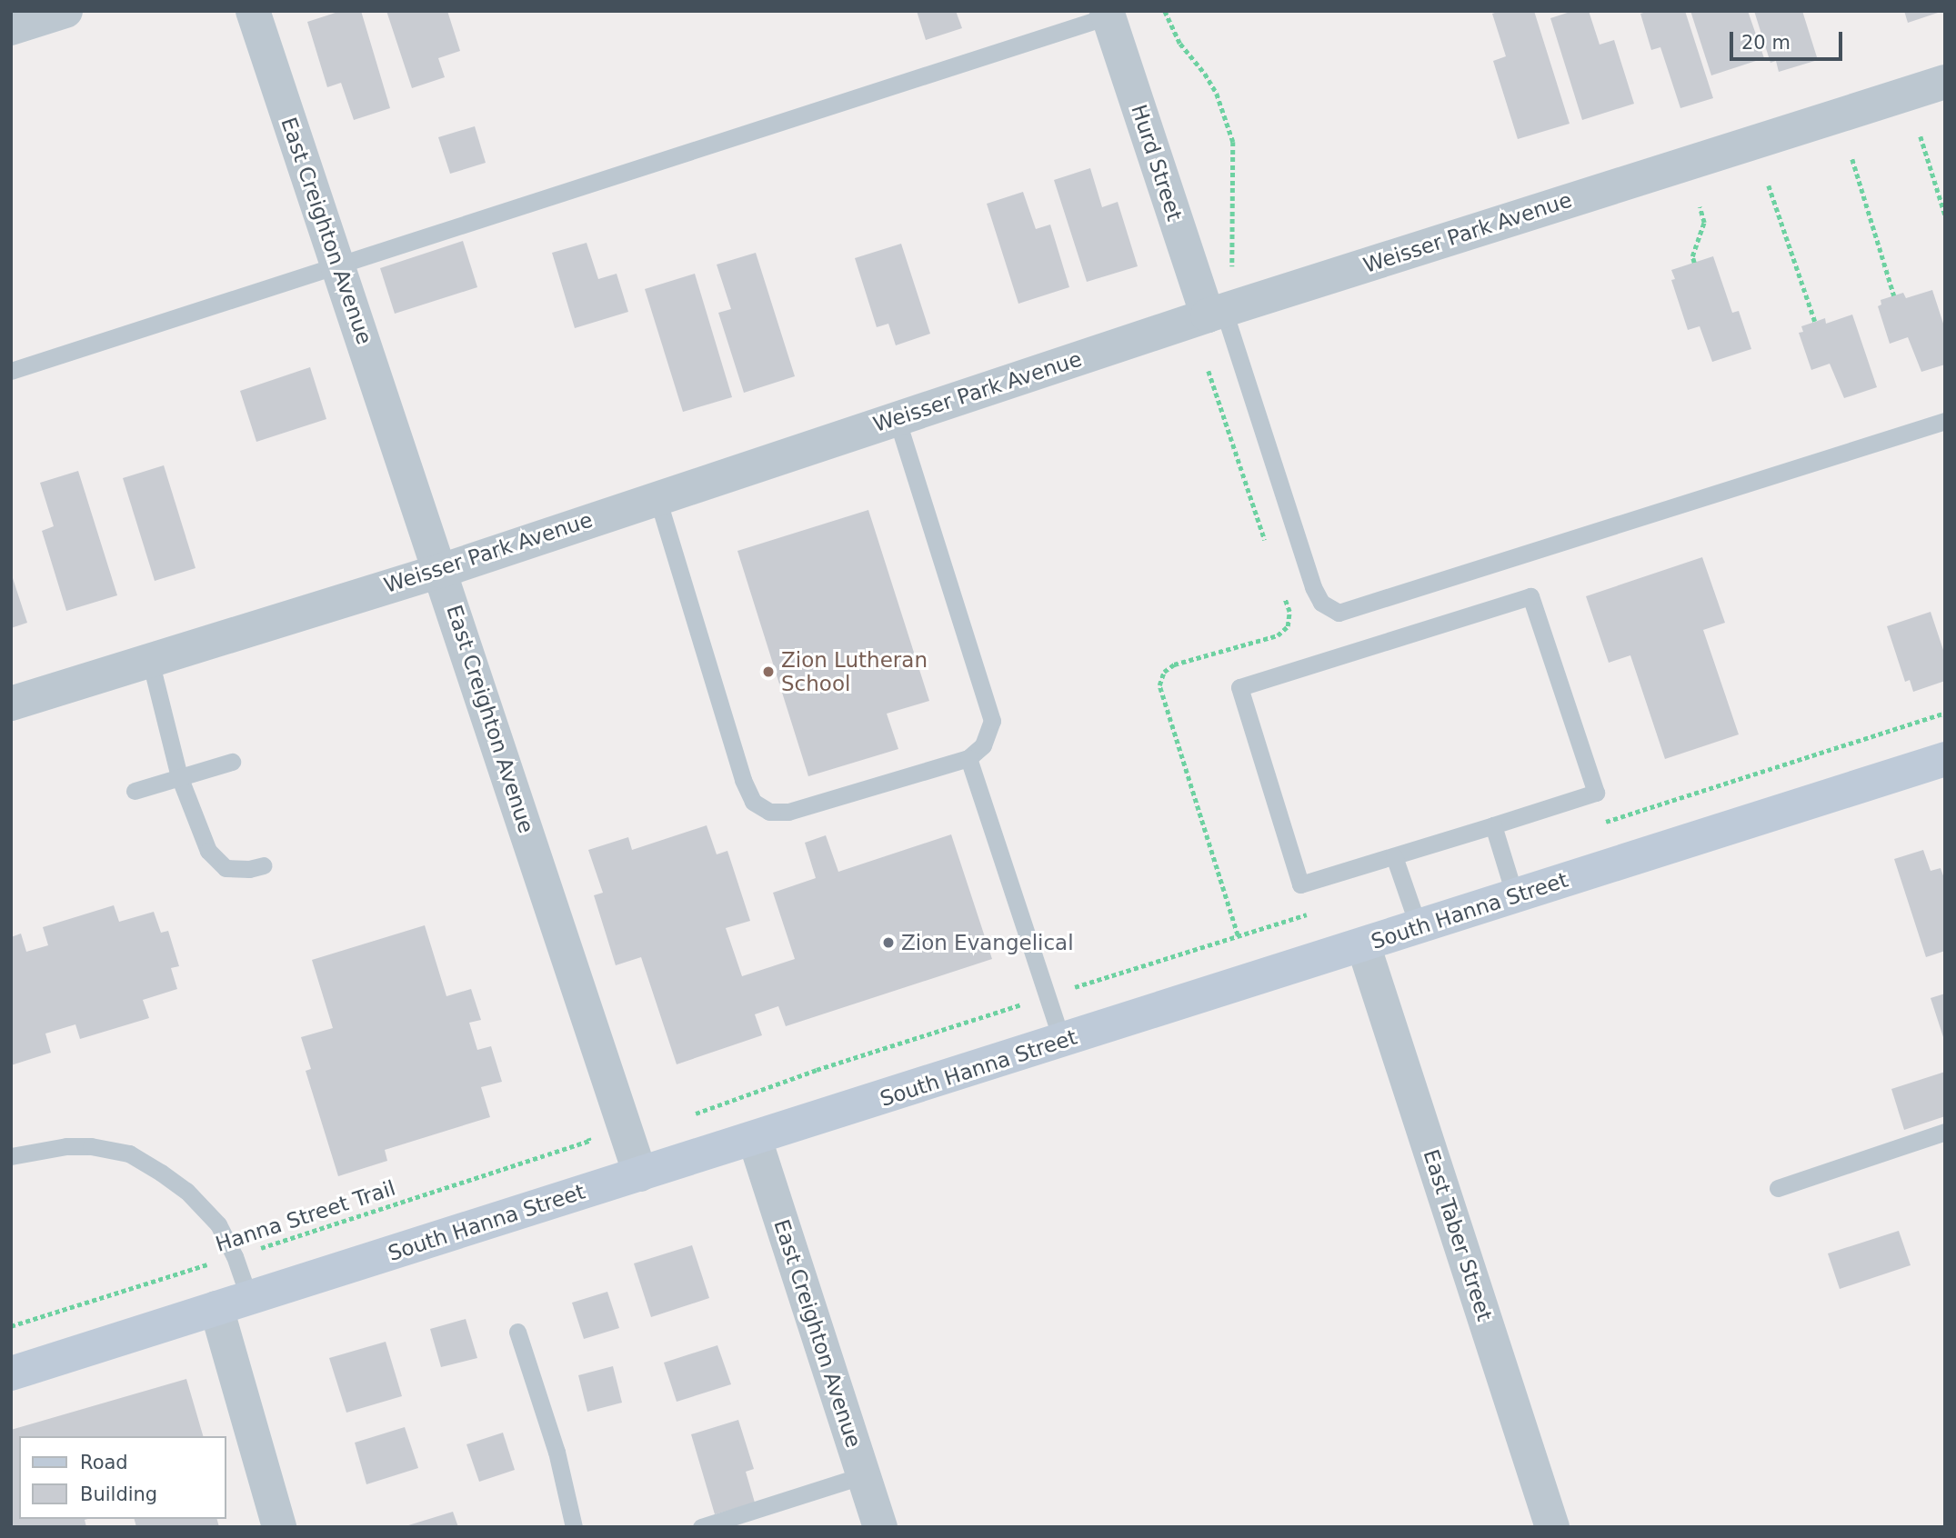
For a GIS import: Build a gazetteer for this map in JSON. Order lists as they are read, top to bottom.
{
  "streets": {
    "street": [
      "Hurd Street",
      "East Creighton Avenue",
      "Weisser Park Avenue",
      "South Hanna Street",
      "East Taber Street"
    ],
    "path": ["Hanna Street Trail"]
  },
  "crossings": [
    ["Hurd Street", "Weisser Park Avenue"],
    ["East Creighton Avenue", "Weisser Park Avenue"],
    ["East Creighton Avenue", "South Hanna Street"],
    ["South Hanna Street", "East Taber Street"]
  ],
  "places": ["Zion Lutheran School", "Zion Evangelical"],
  "legend": ["Road", "Building"],
  "scale_bar": "20 m"
}
